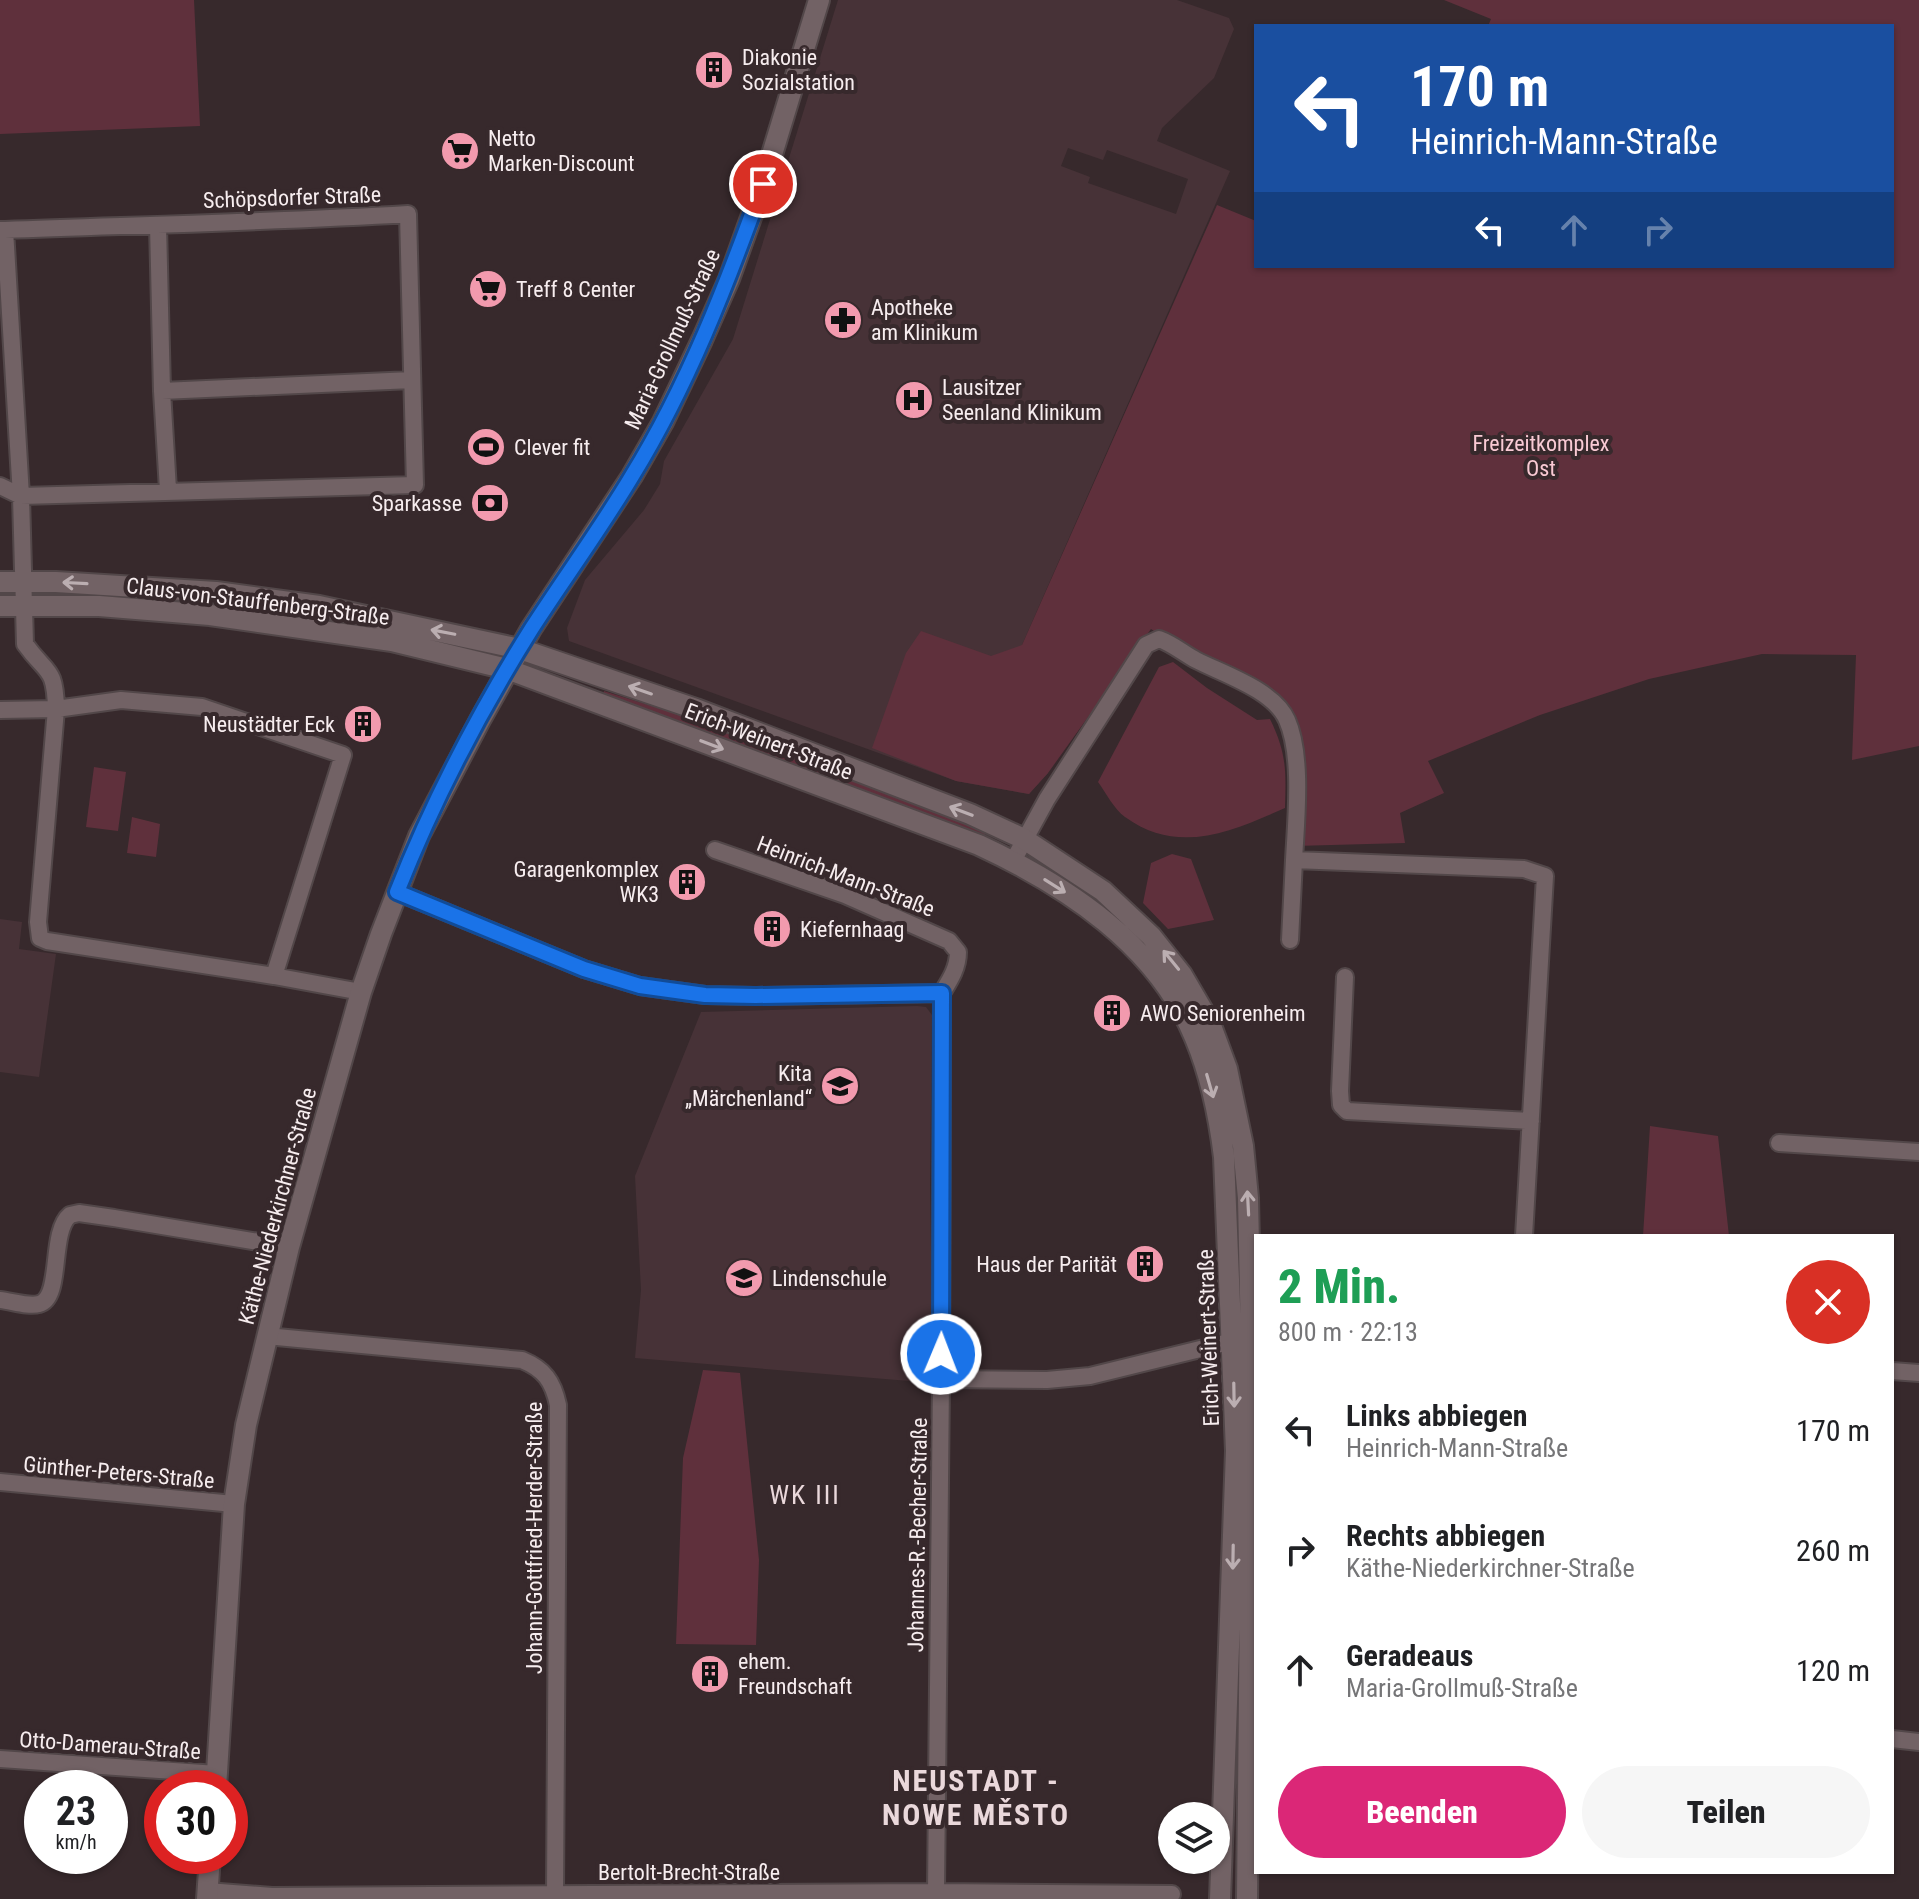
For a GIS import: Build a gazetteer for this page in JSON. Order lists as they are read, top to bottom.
{
  "streets": {
    "street": [
      "Schöpsdorfer Straße",
      "Maria-Grollmuß-Straße",
      "Claus-von-Stauffenberg-Straße",
      "Erich-Weinert-Straße",
      "Heinrich-Mann-Straße",
      "Käthe-Niederkirchner-Straße",
      "Günther-Peters-Straße",
      "Johannes-R.-Becher-Straße",
      "Johann-Gottfried-Herder-Straße",
      "Otto-Damerau-Straße",
      "Bertolt-Brecht-Straße"
    ]
  },
  "crossings": [
    ["Schöpsdorfer Straße", "Claus-von-Stauffenberg-Straße"],
    ["Maria-Grollmuß-Straße", "Claus-von-Stauffenberg-Straße"],
    ["Maria-Grollmuß-Straße", "Erich-Weinert-Straße"],
    ["Maria-Grollmuß-Straße", "Käthe-Niederkirchner-Straße"],
    ["Claus-von-Stauffenberg-Straße", "Erich-Weinert-Straße"],
    ["Claus-von-Stauffenberg-Straße", "Käthe-Niederkirchner-Straße"],
    ["Erich-Weinert-Straße", "Käthe-Niederkirchner-Straße"],
    ["Heinrich-Mann-Straße", "Johannes-R.-Becher-Straße"],
    ["Käthe-Niederkirchner-Straße", "Günther-Peters-Straße"],
    ["Käthe-Niederkirchner-Straße", "Johann-Gottfried-Herder-Straße"],
    ["Johannes-R.-Becher-Straße", "Bertolt-Brecht-Straße"],
    ["Johann-Gottfried-Herder-Straße", "Bertolt-Brecht-Straße"]
  ],
  "districts": ["WK III", "NEUSTADT - NOWE MĚSTO"],
  "parks": ["Freizeitkomplex Ost"],
  "places": {
    "building": [
      "Diakonie Sozialstation",
      "Neustädter Eck",
      "Garagenkomplex WK3",
      "Kiefernhaag",
      "AWO Seniorenheim",
      "Haus der Parität",
      "ehem. Freundschaft"
    ],
    "supermarket": ["Netto Marken-Discount", "Treff 8 Center"],
    "pharmacy": ["Apotheke am Klinikum"],
    "hospital": ["Lausitzer Seenland Klinikum"],
    "sports": ["Clever fit"],
    "bank": ["Sparkasse"],
    "school or university": ["Kita „Märchenland“", "Lindenschule"]
  },
  "page": {
    "turn": ["170 m", "Heinrich-Mann-Straße"],
    "heading": ["2 Min.", "800 m · 22:13"],
    "list": [
      {
        "name": "Links abbiegen",
        "note": "Heinrich-Mann-Straße",
        "value": "170 m"
      },
      {
        "name": "Rechts abbiegen",
        "note": "Käthe-Niederkirchner-Straße",
        "value": "260 m"
      },
      {
        "name": "Geradeaus",
        "note": "Maria-Grollmuß-Straße",
        "value": "120 m"
      }
    ],
    "buttons": ["Beenden", "Teilen"],
    "speed": "23 km/h",
    "limit": "30"
  }
}
